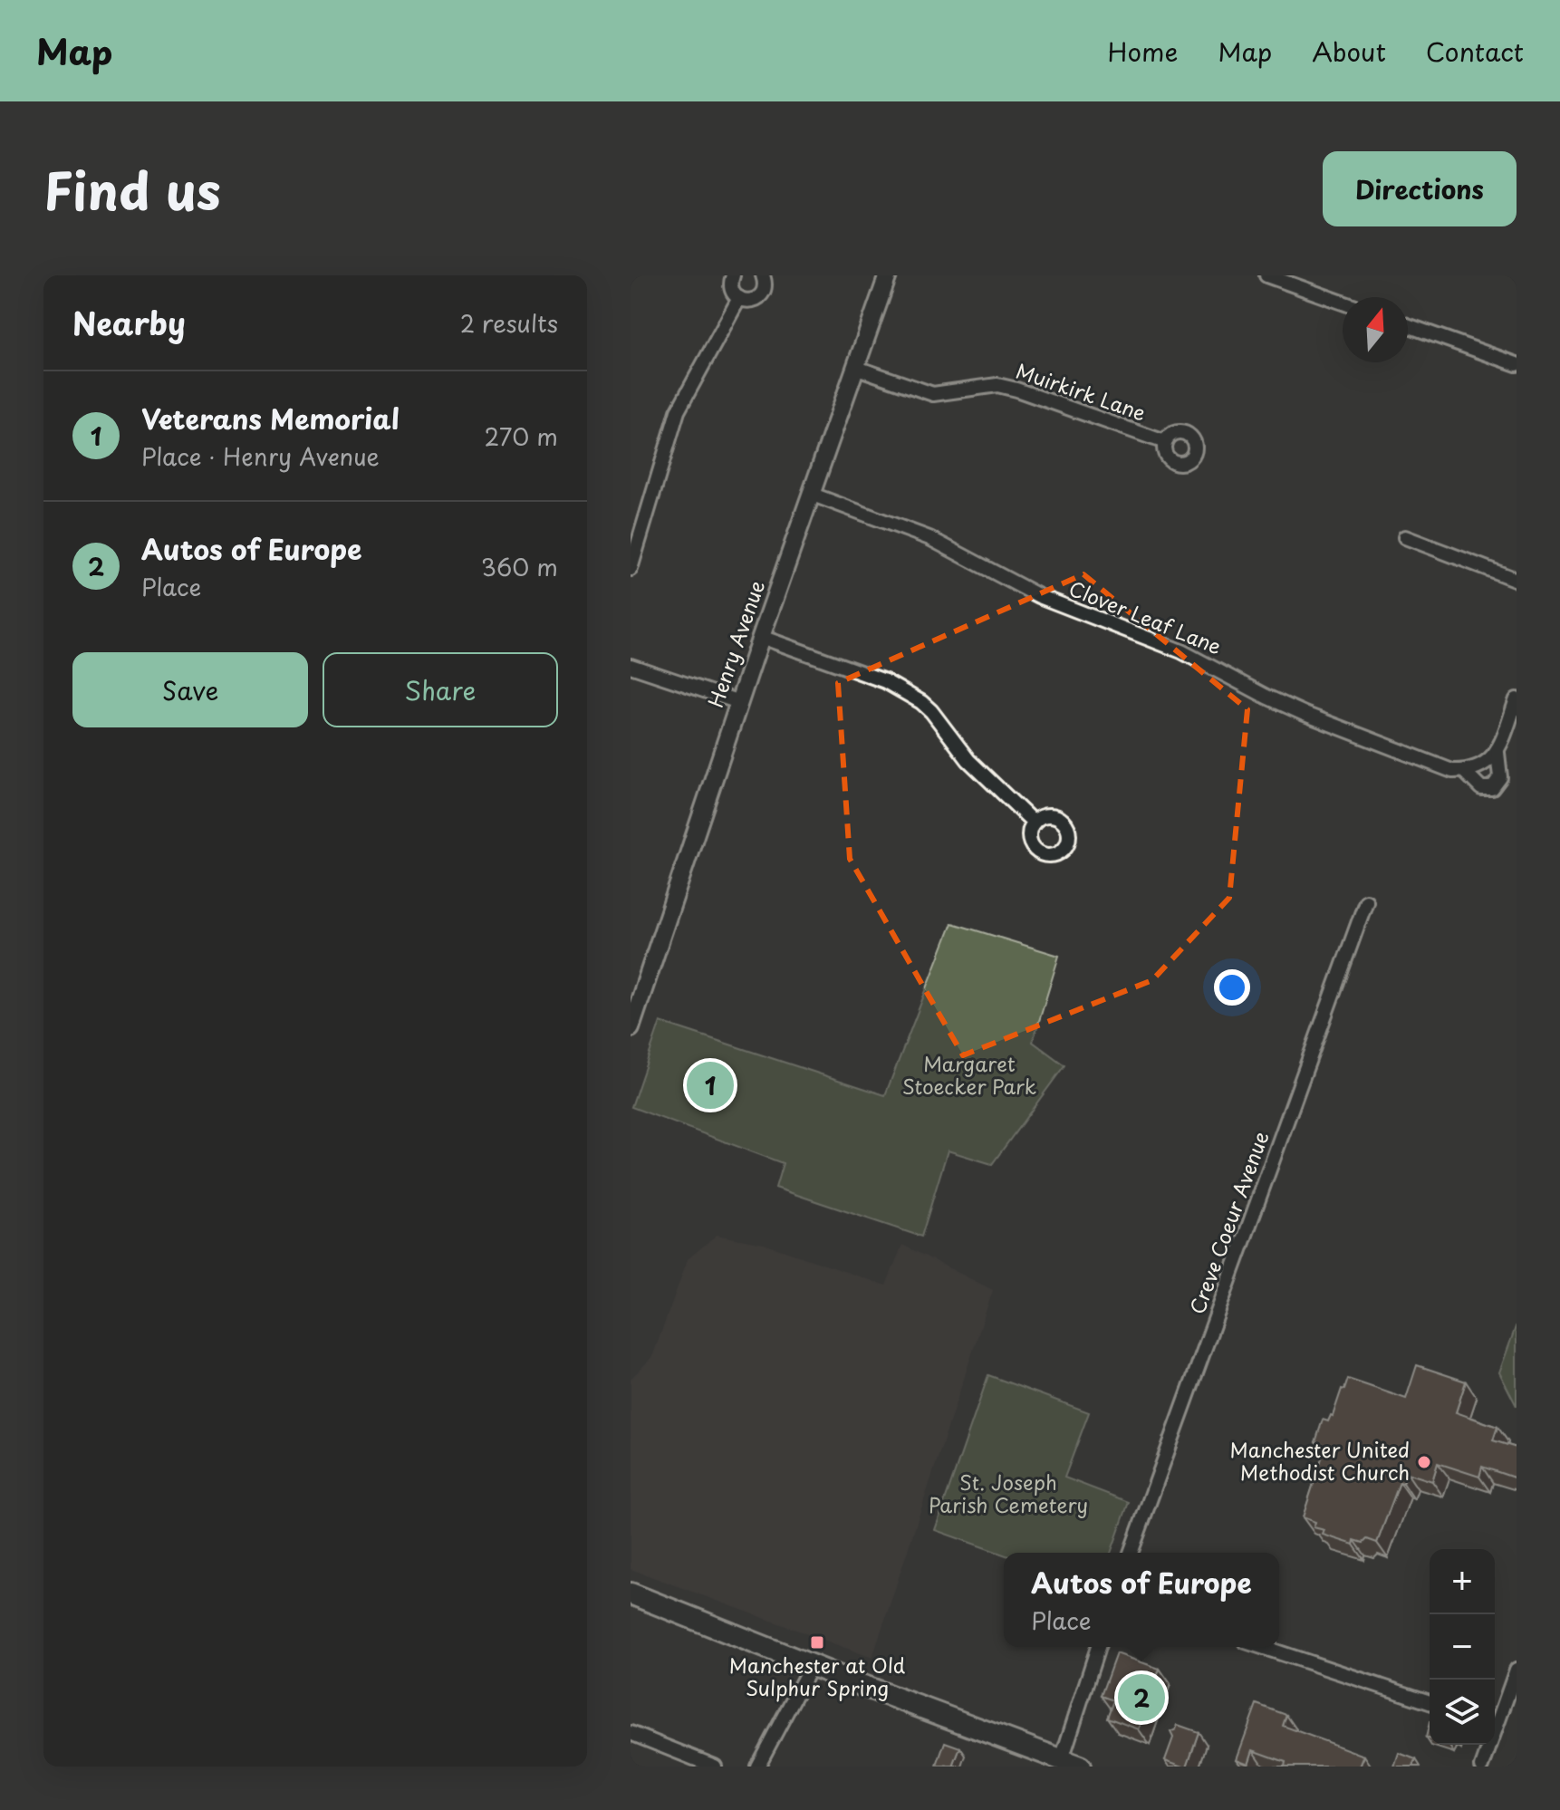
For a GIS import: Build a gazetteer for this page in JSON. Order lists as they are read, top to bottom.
{
  "streets": {
    "street": [
      "Muirkirk Lane",
      "Clover Leaf Lane",
      "Henry Avenue",
      "Creve Coeur Avenue"
    ]
  },
  "crossings": [
    ["Muirkirk Lane", "Henry Avenue"],
    ["Clover Leaf Lane", "Henry Avenue"]
  ],
  "parks": ["Margaret Stoecker Park", "St. Joseph Parish Cemetery"],
  "places": {
    "other": ["Manchester United Methodist Church"],
    "transit": ["Manchester at Old Sulphur Spring"]
  },
  "north": "top",
  "page": {
    "header": "Map",
    "nav": [
      "Home",
      "Map",
      "About",
      "Contact"
    ],
    "title": "Find us",
    "buttons": [
      "Directions",
      ["Save", "Share"]
    ],
    "heading": ["Nearby", "2 results"],
    "list": [
      {
        "mark": "1",
        "name": "Veterans Memorial",
        "note": "Place · Henry Avenue",
        "value": "270 m"
      },
      {
        "mark": "2",
        "name": "Autos of Europe",
        "note": "Place",
        "value": "360 m"
      }
    ],
    "pins": ["1", "2"],
    "map_buttons": ["+", "−"],
    "popup": ["Autos of Europe", "Place"]
  }
}
